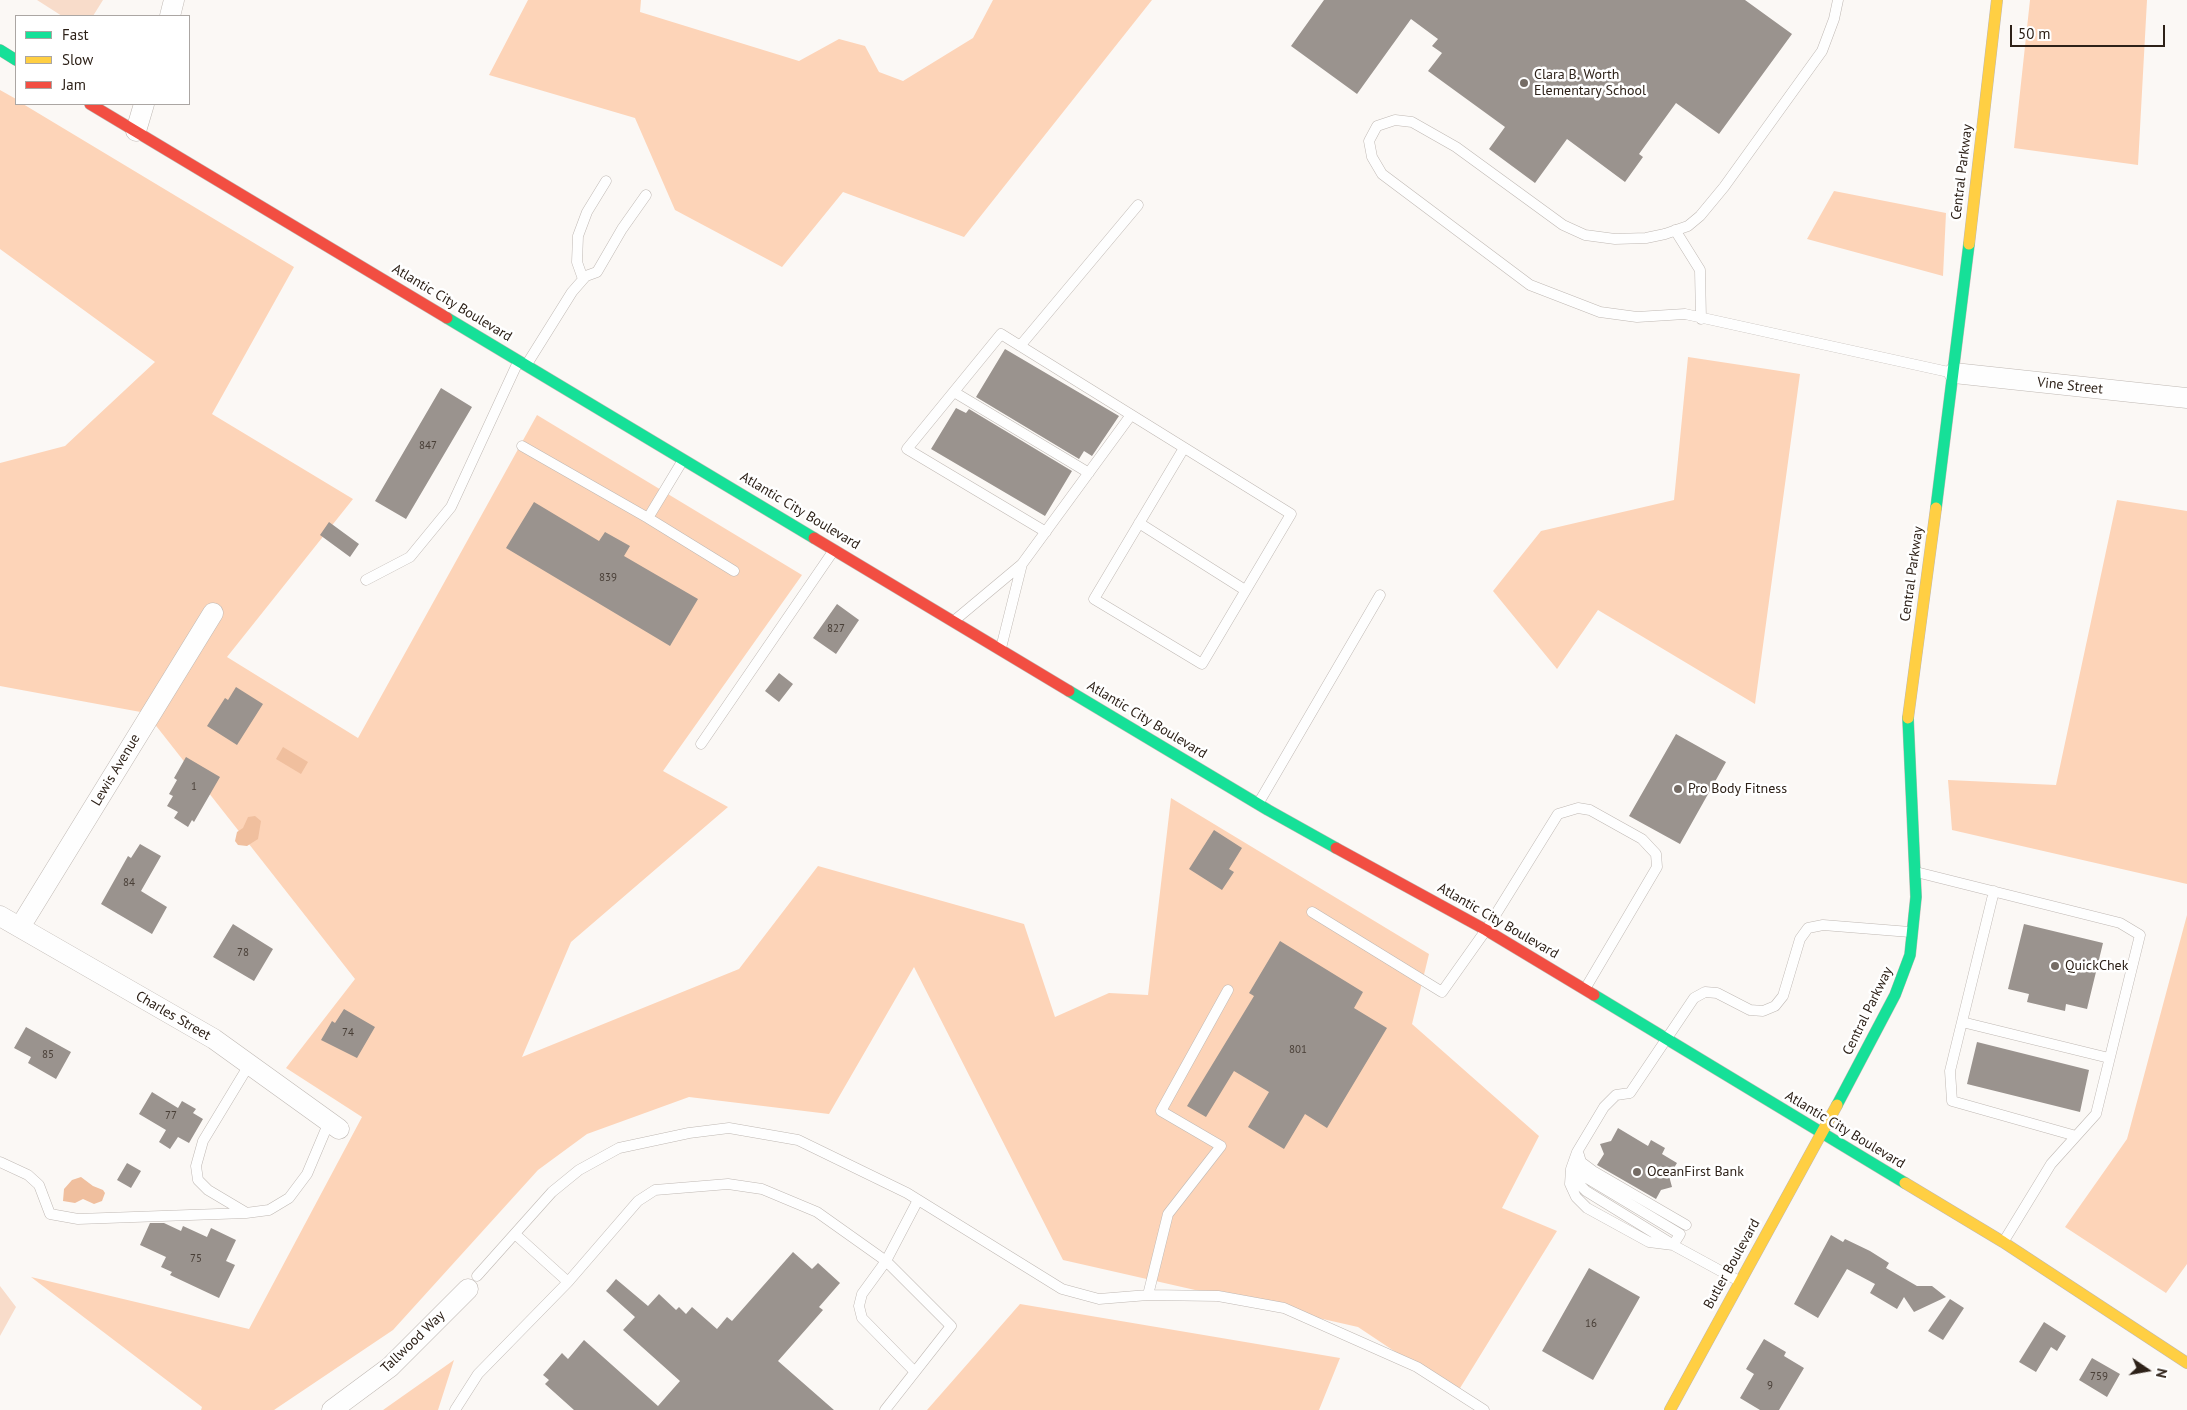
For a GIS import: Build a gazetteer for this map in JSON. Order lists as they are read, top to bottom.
{
  "streets": {
    "main road": ["Central Parkway", "Atlantic City Boulevard", "Butler Boulevard"],
    "street": [
      "Vine Street",
      "Lewis Avenue",
      "Charles Street",
      "Tallwood Way"
    ]
  },
  "crossings": [
    ["Central Parkway", "Atlantic City Boulevard"],
    ["Central Parkway", "Vine Street"],
    ["Central Parkway", "Butler Boulevard"],
    ["Atlantic City Boulevard", "Butler Boulevard"],
    ["Lewis Avenue", "Charles Street"]
  ],
  "places": [
    "Clara B. Worth Elementary School",
    "Pro Body Fitness",
    "QuickChek",
    "OceanFirst Bank"
  ],
  "house_numbers": [
    "847",
    "839",
    "827",
    "1",
    "84",
    "78",
    "74",
    "801",
    "85",
    "77",
    "75",
    "16",
    "759",
    "9"
  ],
  "legend": ["Fast", "Slow", "Jam"],
  "scale_bar": "50 m",
  "north": "right"
}
